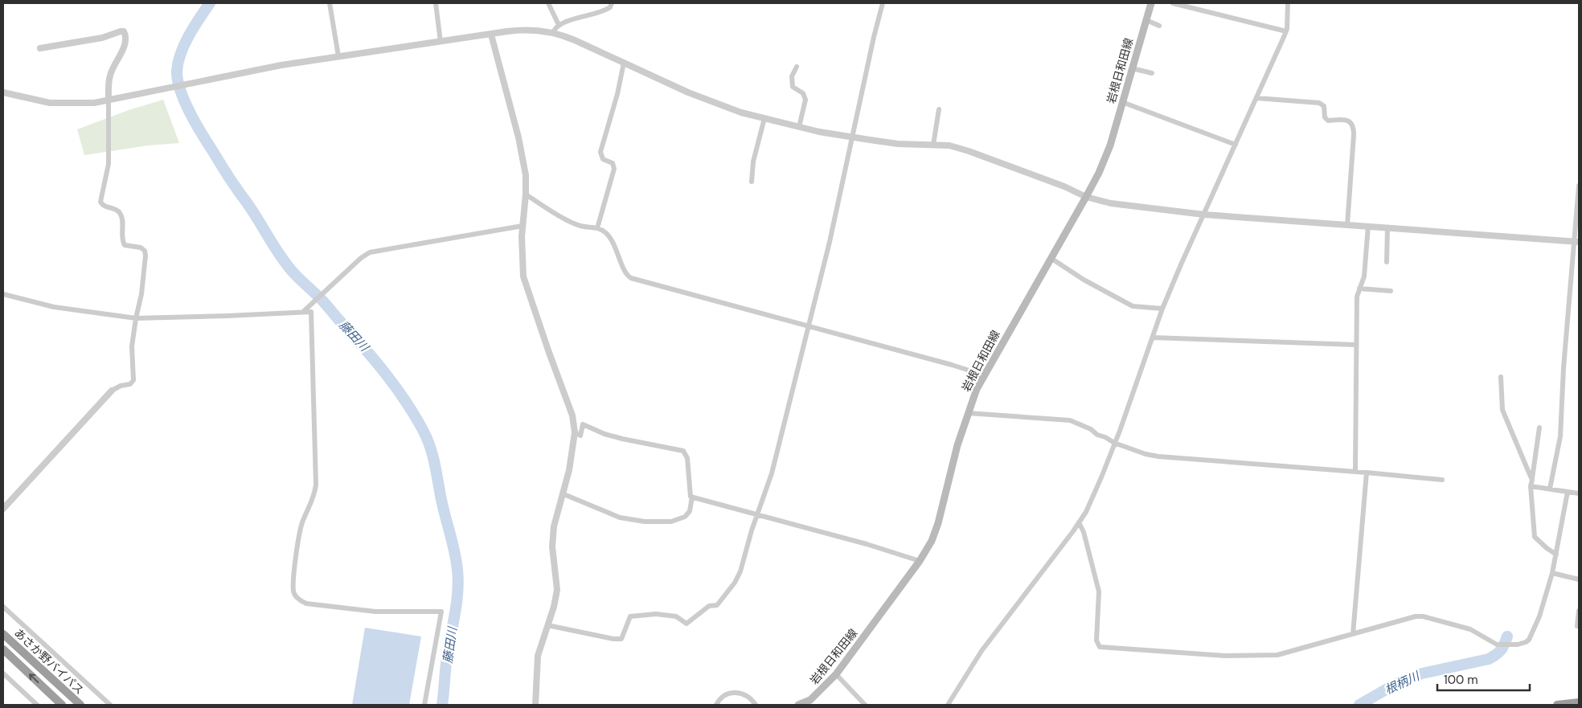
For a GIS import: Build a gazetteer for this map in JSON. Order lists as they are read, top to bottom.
{
  "streets": {
    "highway": ["あさか野バイパス"],
    "main road": ["岩根日和田線"]
  },
  "water": ["藤田川", "根柄川"],
  "scale_bar": "100 m"
}
